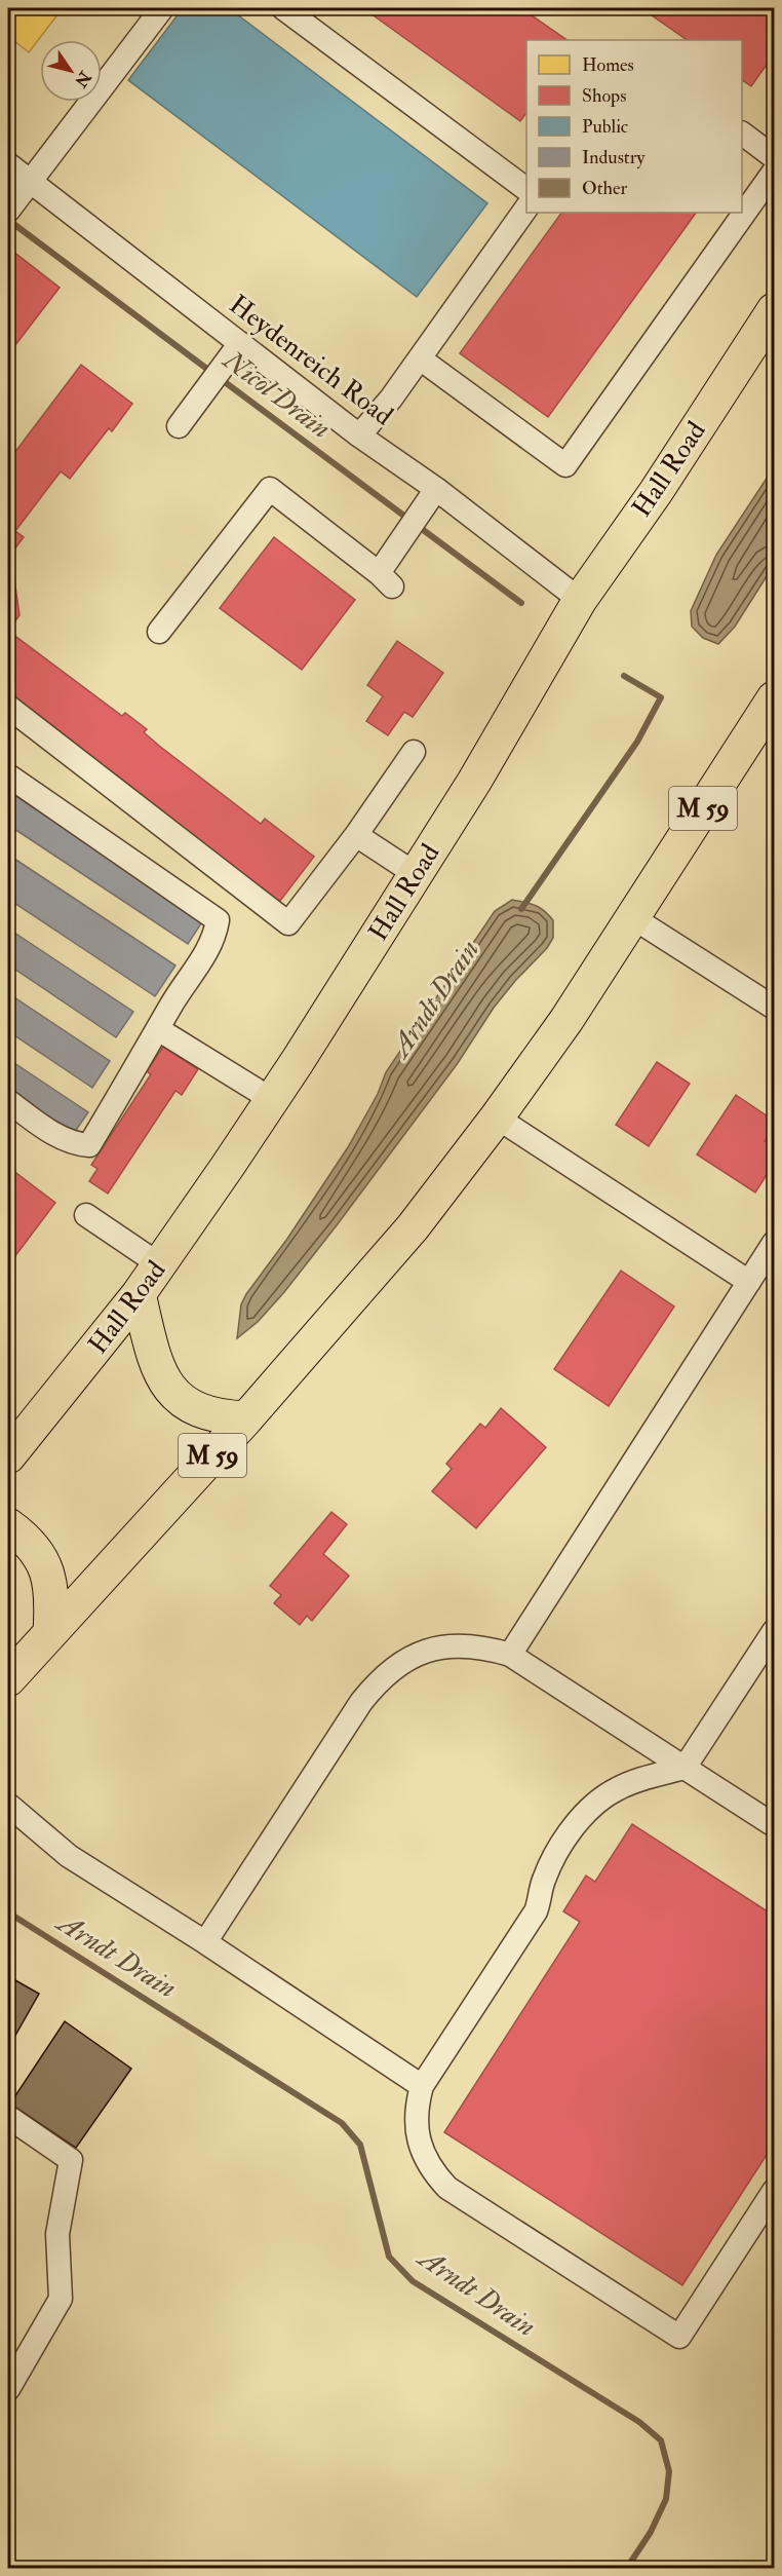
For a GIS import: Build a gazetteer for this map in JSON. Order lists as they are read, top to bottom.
{
  "streets": {
    "highway": ["Hall Road", "M 59"],
    "street": ["Heydenreich Road"]
  },
  "crossings": [
    ["Heydenreich Road", "Hall Road"]
  ],
  "water": ["Nicol Drain", "Arndt Drain"],
  "legend": [
    "Homes",
    "Shops",
    "Public",
    "Industry",
    "Other"
  ],
  "north": "bottom right"
}
